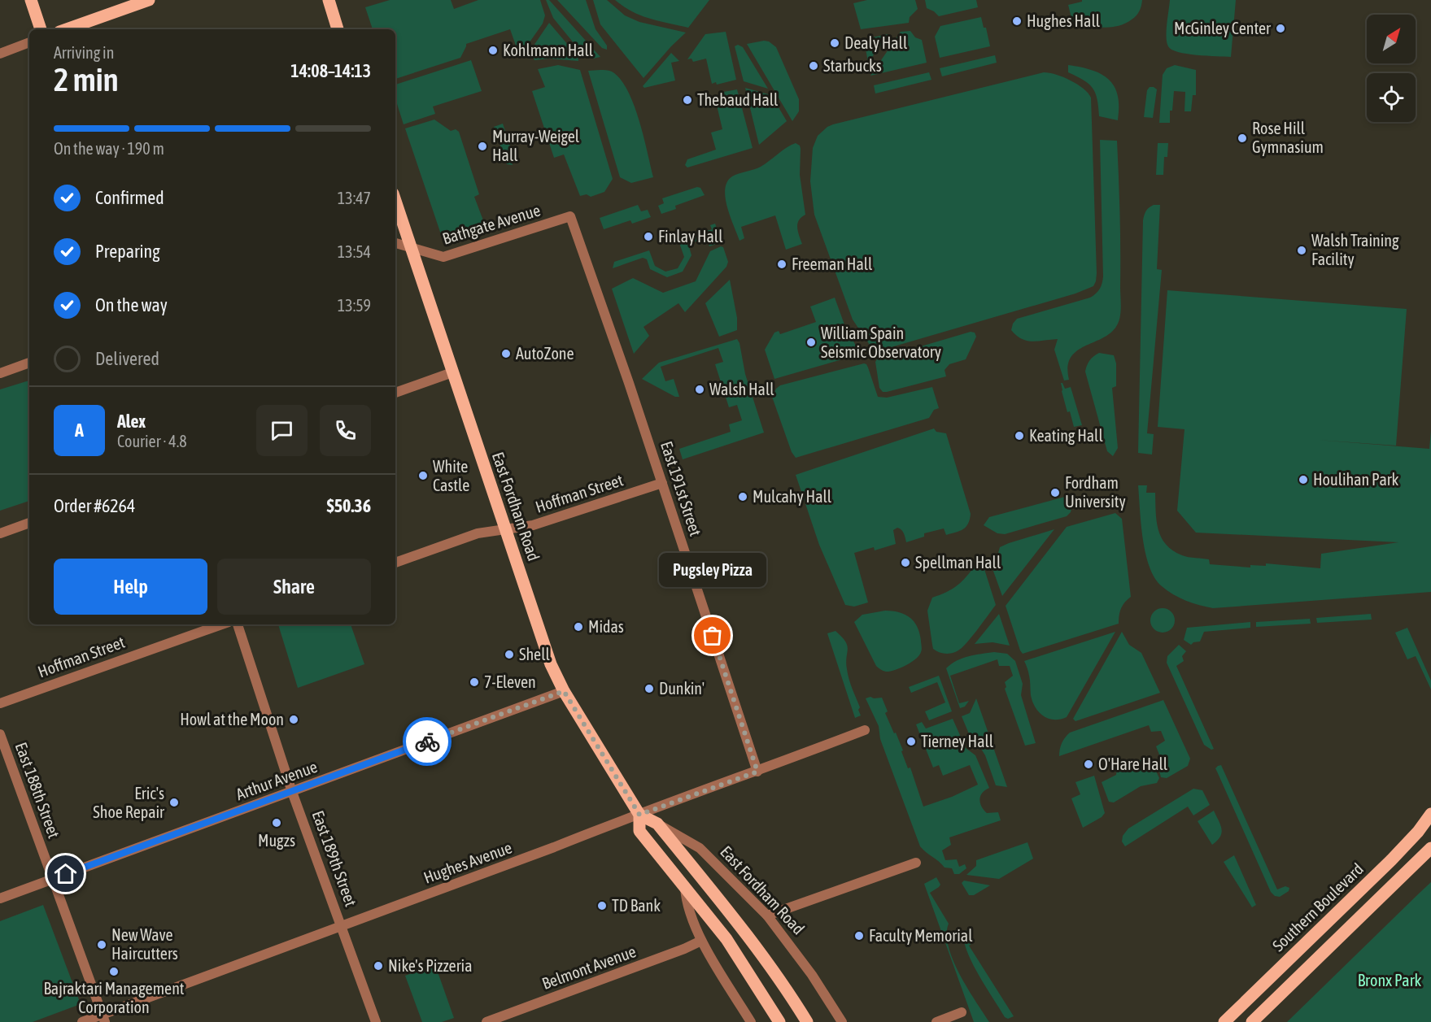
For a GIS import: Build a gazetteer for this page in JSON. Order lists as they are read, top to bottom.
{
  "streets": {
    "main road": ["East Fordham Road", "Southern Boulevard"],
    "street": [
      "Bathgate Avenue",
      "East 191st Street",
      "Hoffman Street",
      "Arthur Avenue",
      "East 188th Street",
      "East 189th Street",
      "Hughes Avenue",
      "Belmont Avenue"
    ]
  },
  "crossings": [
    ["Bathgate Avenue", "East 191st Street"],
    ["Bathgate Avenue", "East Fordham Road"],
    ["East 191st Street", "Hoffman Street"],
    ["East 191st Street", "Hughes Avenue"],
    ["Hoffman Street", "East Fordham Road"],
    ["East Fordham Road", "Arthur Avenue"],
    ["East Fordham Road", "Hughes Avenue"],
    ["East Fordham Road", "Belmont Avenue"],
    ["Arthur Avenue", "East 188th Street"],
    ["Arthur Avenue", "East 189th Street"],
    ["East 188th Street", "Hughes Avenue"],
    ["East 189th Street", "Hughes Avenue"]
  ],
  "parks": ["Bronx Park"],
  "places": [
    "Hughes Hall",
    "McGinley Center",
    "Dealy Hall",
    "Kohlmann Hall",
    "Starbucks",
    "Thebaud Hall",
    "Rose Hill Gymnasium",
    "Murray-Weigel Hall",
    "Finlay Hall",
    "Walsh Training Facility",
    "Freeman Hall",
    "William Spain Seismic Observatory",
    "AutoZone",
    "Walsh Hall",
    "Keating Hall",
    "White Castle",
    "Houlihan Park",
    "Fordham University",
    "Mulcahy Hall",
    "Spellman Hall",
    "Midas",
    "Pugsley Pizza",
    "Shell",
    "7-Eleven",
    "Dunkin'",
    "Howl at the Moon",
    "Tierney Hall",
    "O'Hare Hall",
    "Eric's Shoe Repair",
    "Mugzs",
    "TD Bank",
    "Faculty Memorial",
    "New Wave Haircutters",
    "Nike's Pizzeria",
    "Bajraktari Management Corporation"
  ],
  "north": "top right",
  "page": {
    "heading": ["2 min", "Arriving in", "14:08–14:13"],
    "panel": [
      "Alex",
      "Courier · 4.8",
      "Order #6264",
      "$50.36"
    ],
    "bar": "On the way · 190 m",
    "list": [
      ["Confirmed", "13:47"],
      ["Preparing", "13:54"],
      ["On the way", "13:59"],
      "Delivered"
    ],
    "round": "A",
    "buttons": ["Help", "Share"],
    "bubble": "Pugsley Pizza"
  }
}
